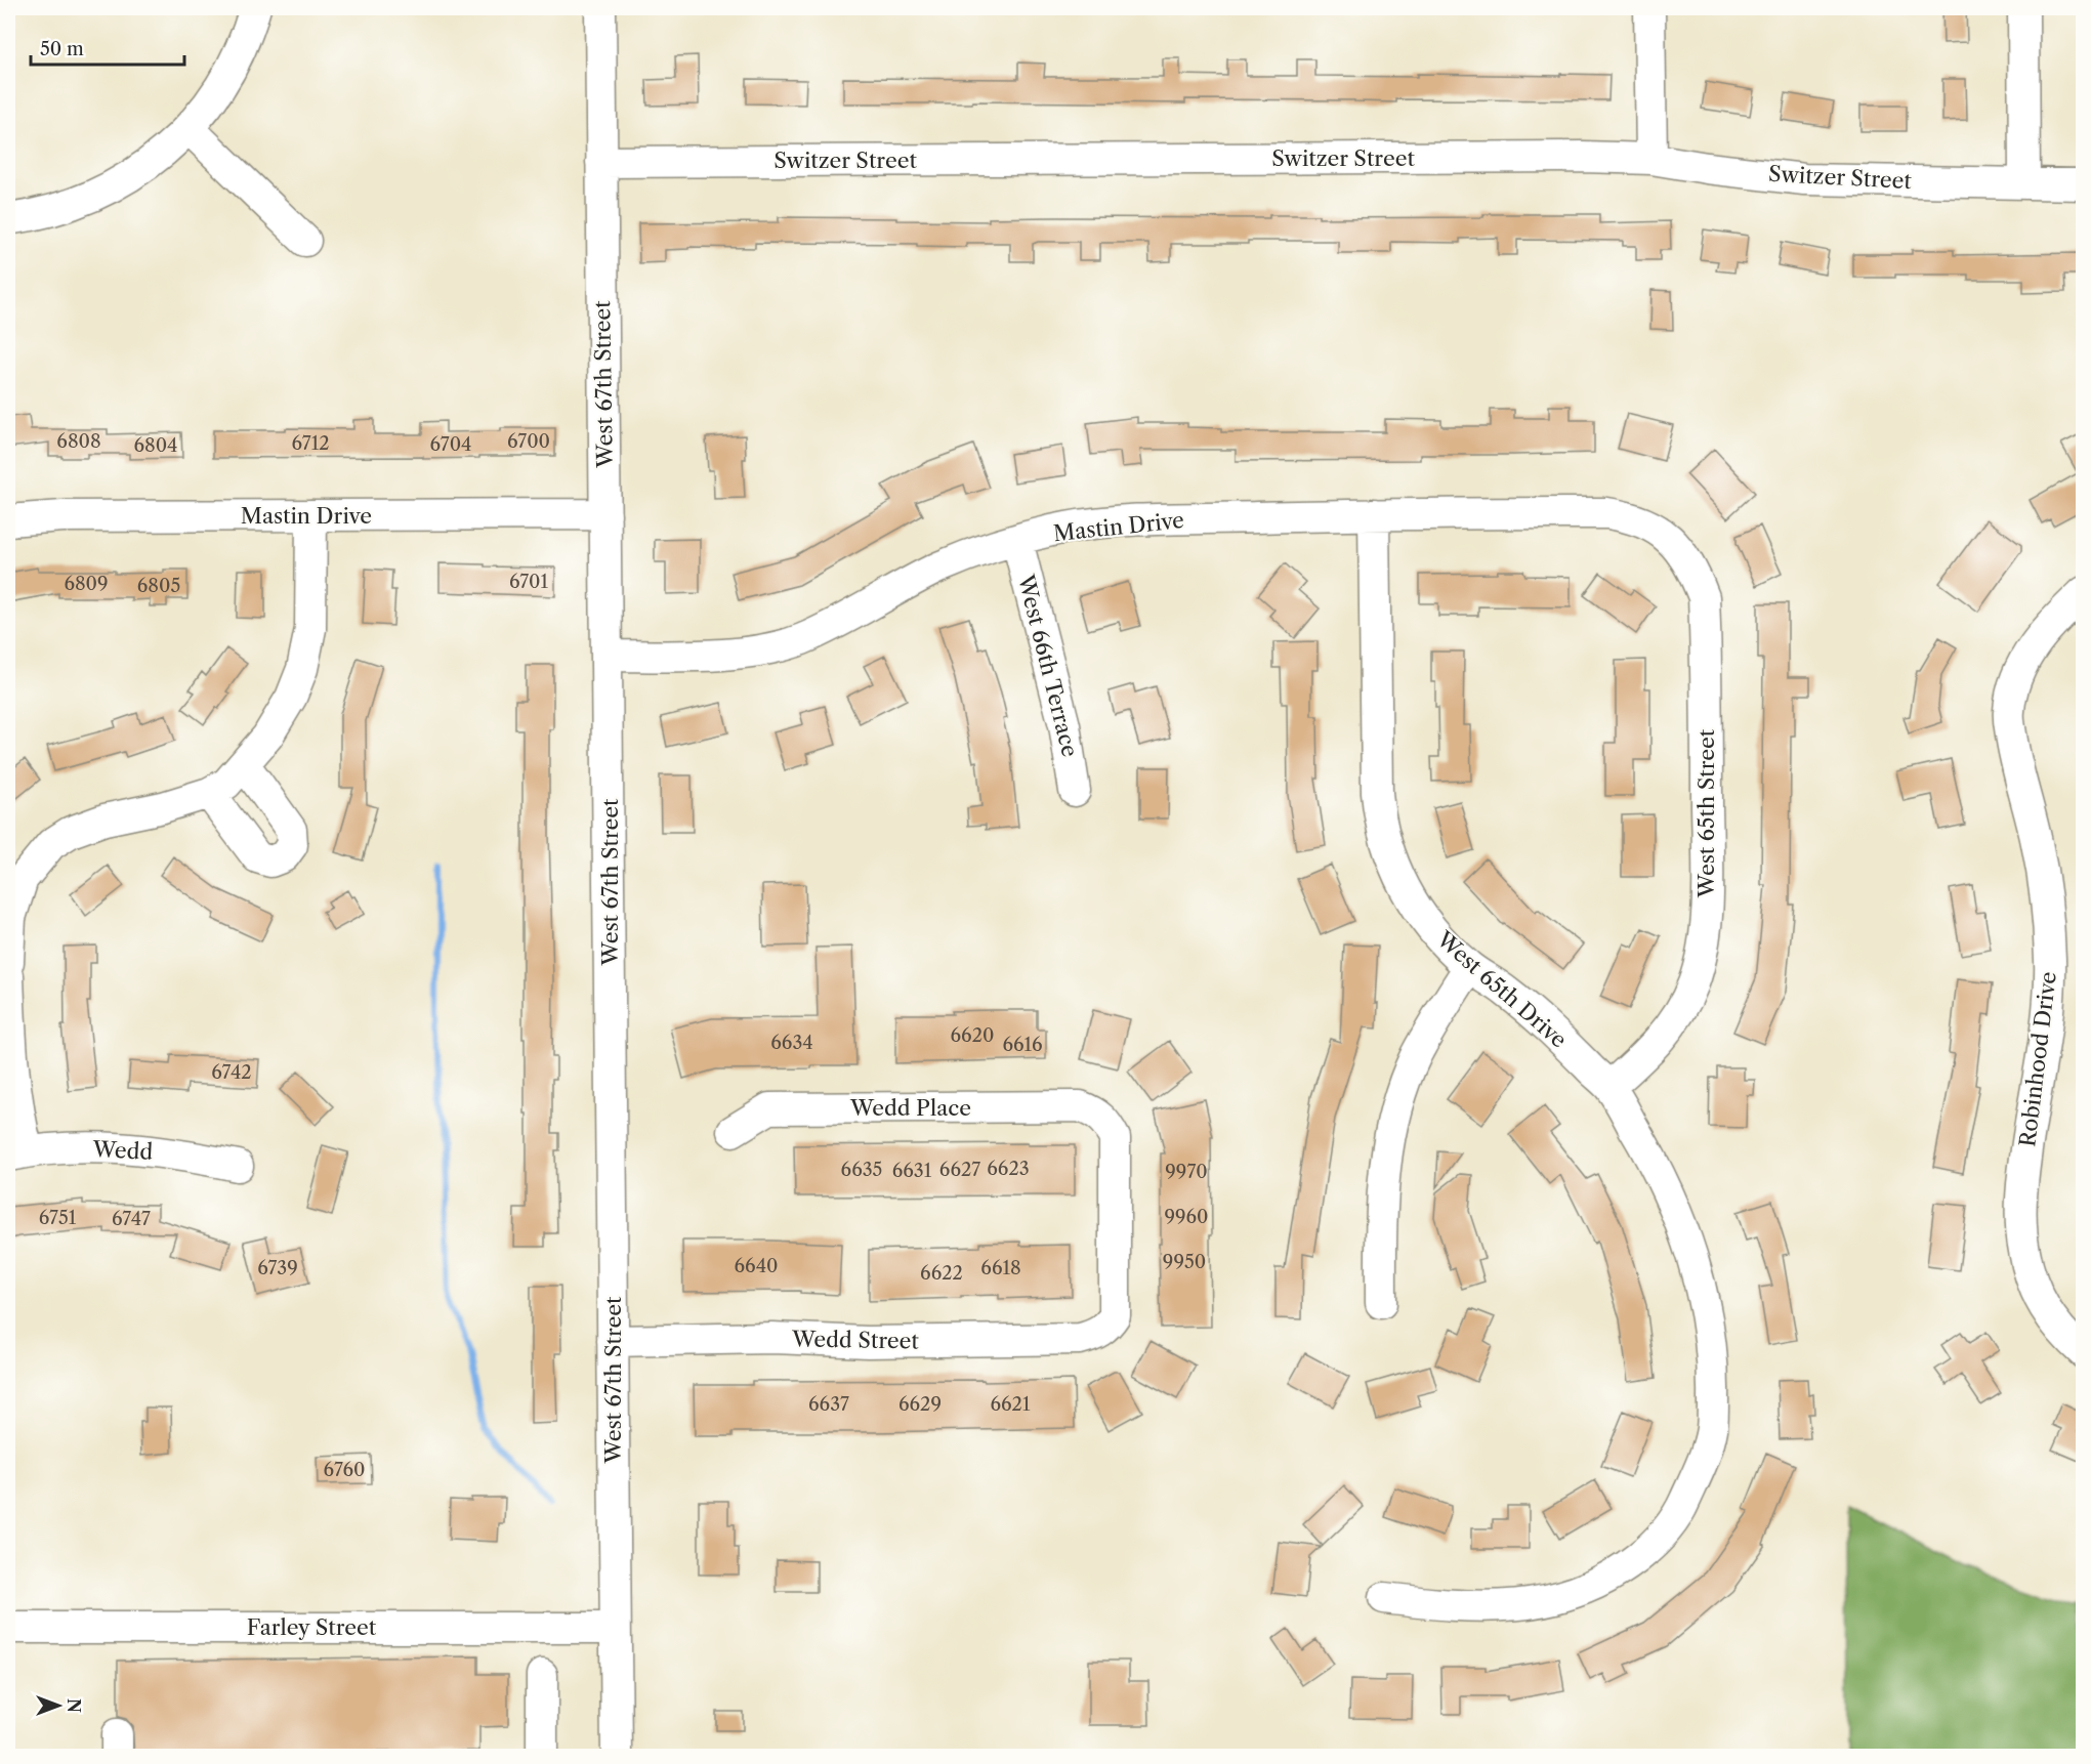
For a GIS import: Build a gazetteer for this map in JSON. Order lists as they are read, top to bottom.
{
  "streets": {
    "street": [
      "Switzer Street",
      "West 67th Street",
      "Mastin Drive",
      "West 66th Terrace",
      "West 65th Street",
      "West 65th Drive",
      "Robinhood Drive",
      "Wedd Place",
      "Wedd",
      "Wedd Street",
      "Farley Street"
    ]
  },
  "crossings": [
    ["Switzer Street", "West 67th Street"],
    ["West 67th Street", "Mastin Drive"],
    ["West 67th Street", "Wedd Street"],
    ["West 67th Street", "Farley Street"],
    ["Mastin Drive", "West 66th Terrace"],
    ["Mastin Drive", "West 65th Street"],
    ["Mastin Drive", "West 65th Drive"],
    ["West 65th Street", "West 65th Drive"],
    ["Wedd Place", "Wedd Street"]
  ],
  "house_numbers": [
    "6808",
    "6700",
    "6712",
    "6704",
    "6804",
    "6701",
    "6809",
    "6805",
    "6620",
    "6634",
    "6616",
    "6742",
    "6623",
    "6635",
    "6627",
    "6631",
    "9970",
    "9960",
    "6751",
    "6747",
    "9950",
    "6640",
    "6739",
    "6618",
    "6622",
    "6637",
    "6629",
    "6621",
    "6760"
  ],
  "scale_bar": "50 m",
  "north": "right"
}
